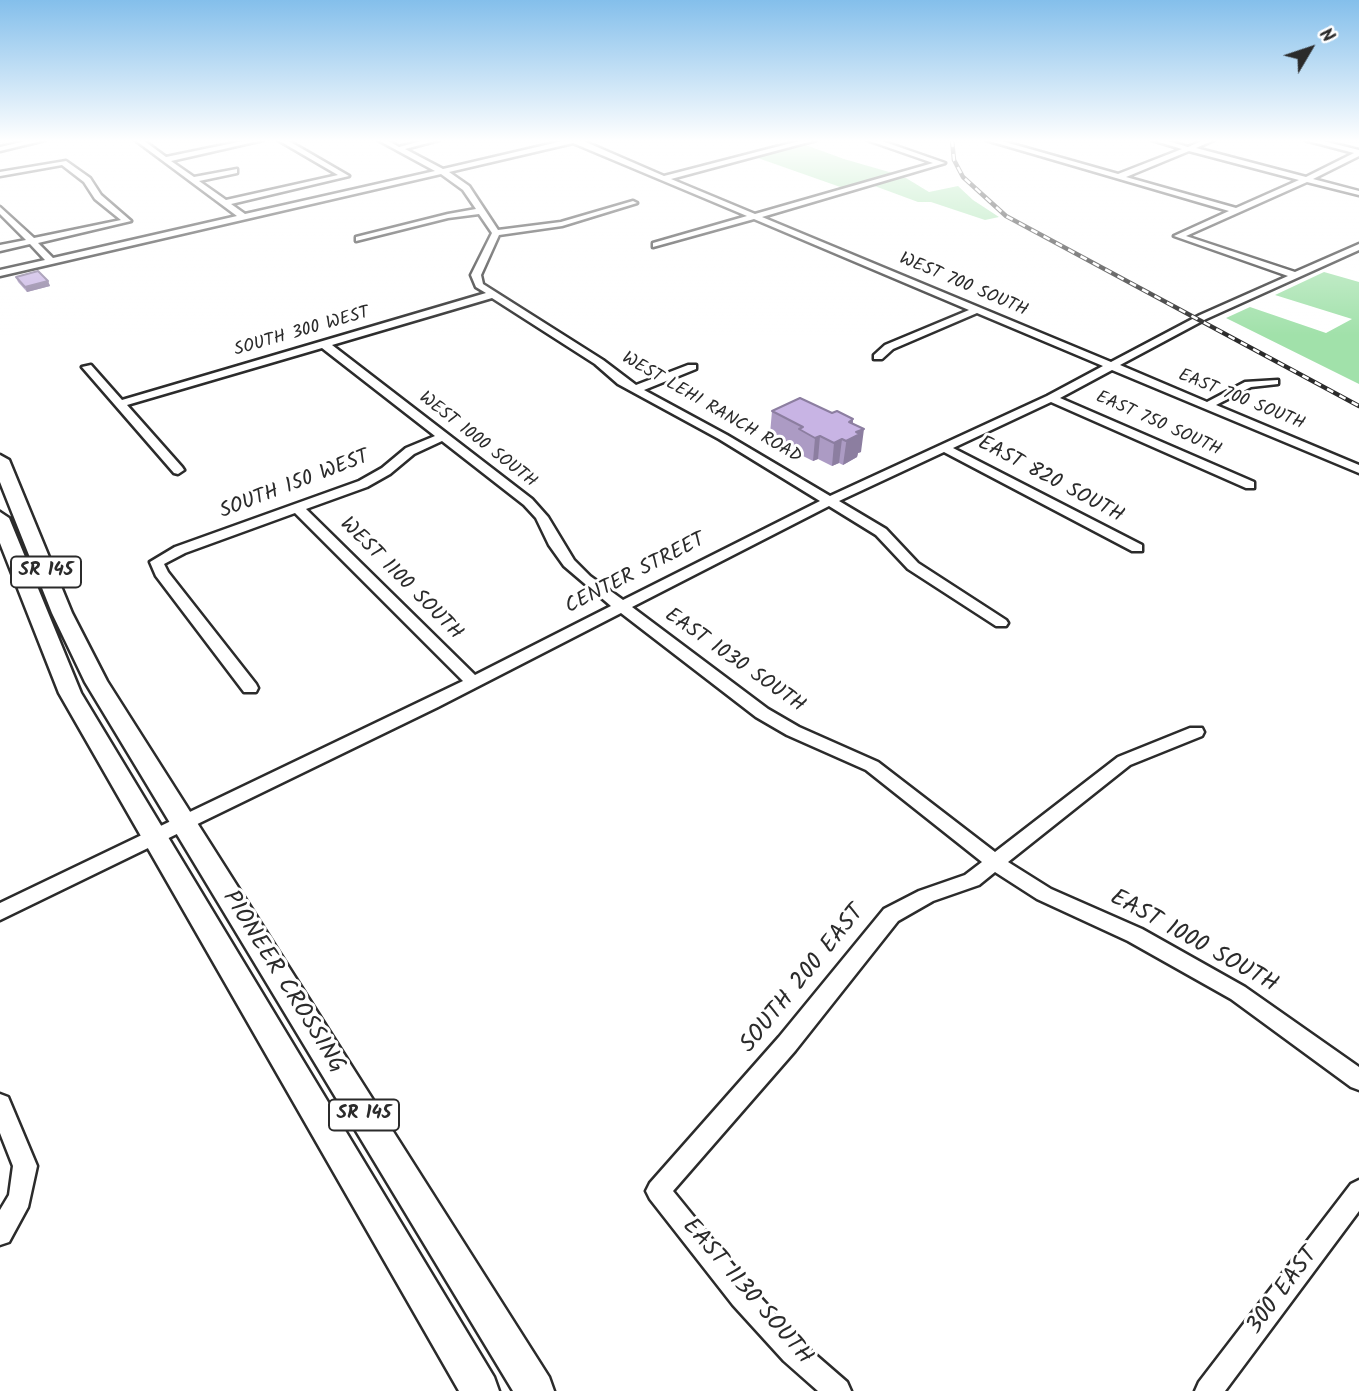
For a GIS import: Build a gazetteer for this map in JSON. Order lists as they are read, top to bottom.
{
  "streets": {
    "highway": ["SR 145", "PIONEER CROSSING"],
    "street": [
      "WEST 700 SOUTH",
      "SOUTH 300 WEST",
      "EAST 700 SOUTH",
      "WEST LEHI RANCH ROAD",
      "EAST 750 SOUTH",
      "WEST 1000 SOUTH",
      "EAST 820 SOUTH",
      "SOUTH 150 WEST",
      "CENTER STREET",
      "WEST 1100 SOUTH",
      "EAST 1030 SOUTH",
      "EAST 1000 SOUTH",
      "SOUTH 200 EAST",
      "300 EAST",
      "EAST 1130 SOUTH"
    ]
  },
  "crossings": [
    ["WEST 700 SOUTH", "EAST 700 SOUTH"],
    ["WEST 700 SOUTH", "CENTER STREET"],
    ["SOUTH 300 WEST", "WEST LEHI RANCH ROAD"],
    ["SOUTH 300 WEST", "WEST 1000 SOUTH"],
    ["EAST 700 SOUTH", "CENTER STREET"],
    ["WEST LEHI RANCH ROAD", "CENTER STREET"],
    ["EAST 750 SOUTH", "CENTER STREET"],
    ["WEST 1000 SOUTH", "SOUTH 150 WEST"],
    ["WEST 1000 SOUTH", "CENTER STREET"],
    ["WEST 1000 SOUTH", "EAST 1030 SOUTH"],
    ["EAST 820 SOUTH", "CENTER STREET"],
    ["SOUTH 150 WEST", "WEST 1100 SOUTH"],
    ["CENTER STREET", "WEST 1100 SOUTH"],
    ["CENTER STREET", "EAST 1030 SOUTH"],
    ["CENTER STREET", "PIONEER CROSSING"],
    ["EAST 1030 SOUTH", "EAST 1000 SOUTH"],
    ["EAST 1030 SOUTH", "SOUTH 200 EAST"],
    ["EAST 1000 SOUTH", "SOUTH 200 EAST"],
    ["SOUTH 200 EAST", "EAST 1130 SOUTH"]
  ],
  "north": "top right"
}
